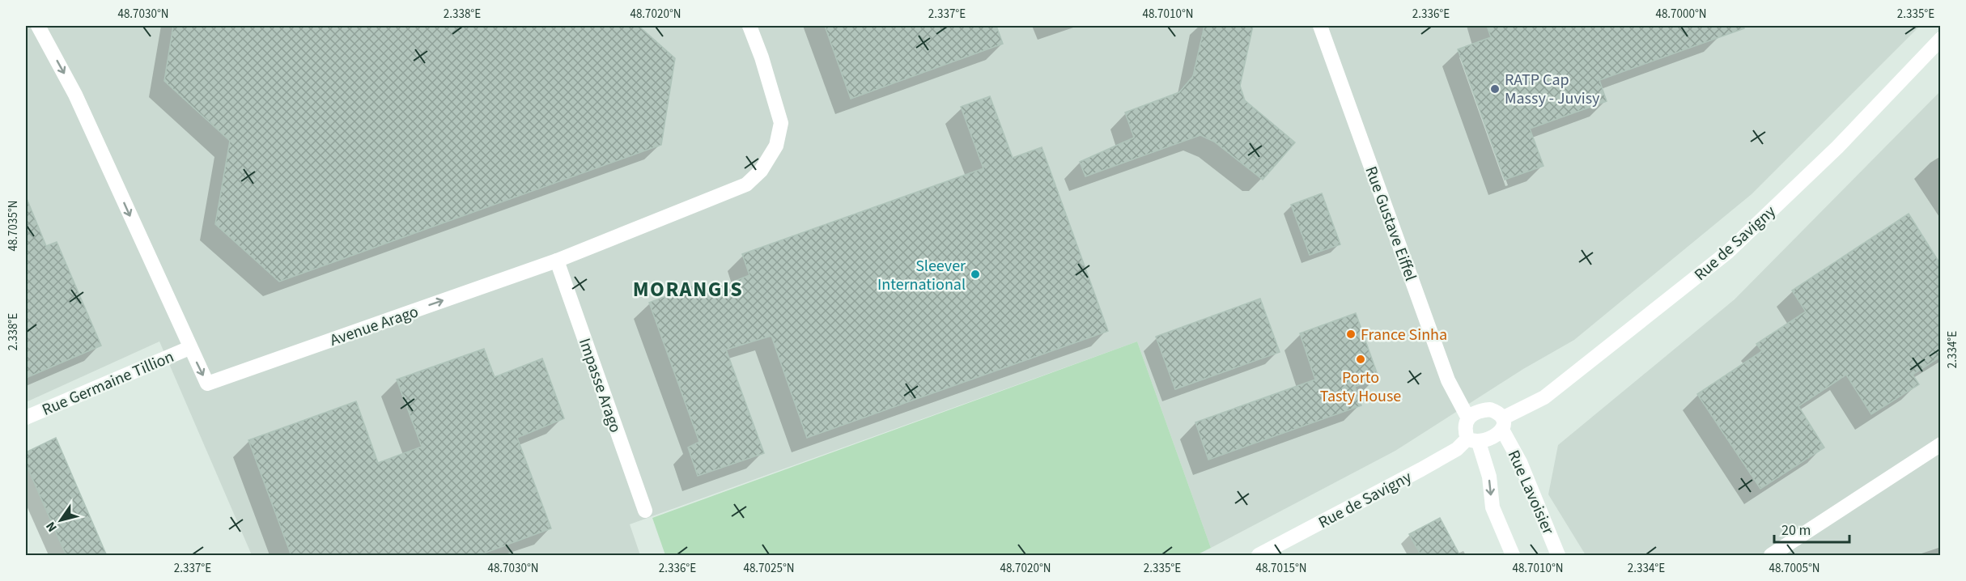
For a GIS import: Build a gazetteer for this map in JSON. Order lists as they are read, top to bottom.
{
  "streets": {
    "street": [
      "Rue Gustave Eiffel",
      "Rue de Savigny",
      "Avenue Arago",
      "Rue Germaine Tillion",
      "Impasse Arago",
      "Rue Lavoisier"
    ]
  },
  "crossings": [
    ["Rue Gustave Eiffel", "Rue de Savigny"],
    ["Rue Gustave Eiffel", "Rue Lavoisier"],
    ["Rue de Savigny", "Rue Lavoisier"],
    ["Avenue Arago", "Rue Germaine Tillion"],
    ["Avenue Arago", "Impasse Arago"]
  ],
  "districts": ["MORANGIS"],
  "places": [
    "RATP Cap Massy - Juvisy",
    "Sleever International",
    "France Sinha",
    "Porto Tasty House"
  ],
  "scale_bar": "20 m",
  "north": "bottom left",
  "coordinates": [
    "48.7030°N",
    "2.338°E",
    "48.7020°N",
    "2.337°E",
    "48.7010°N",
    "2.336°E",
    "48.7000°N",
    "2.335°E",
    "48.7035°N",
    "2.334°E",
    "48.7025°N",
    "48.7015°N",
    "48.7005°N"
  ]
}
